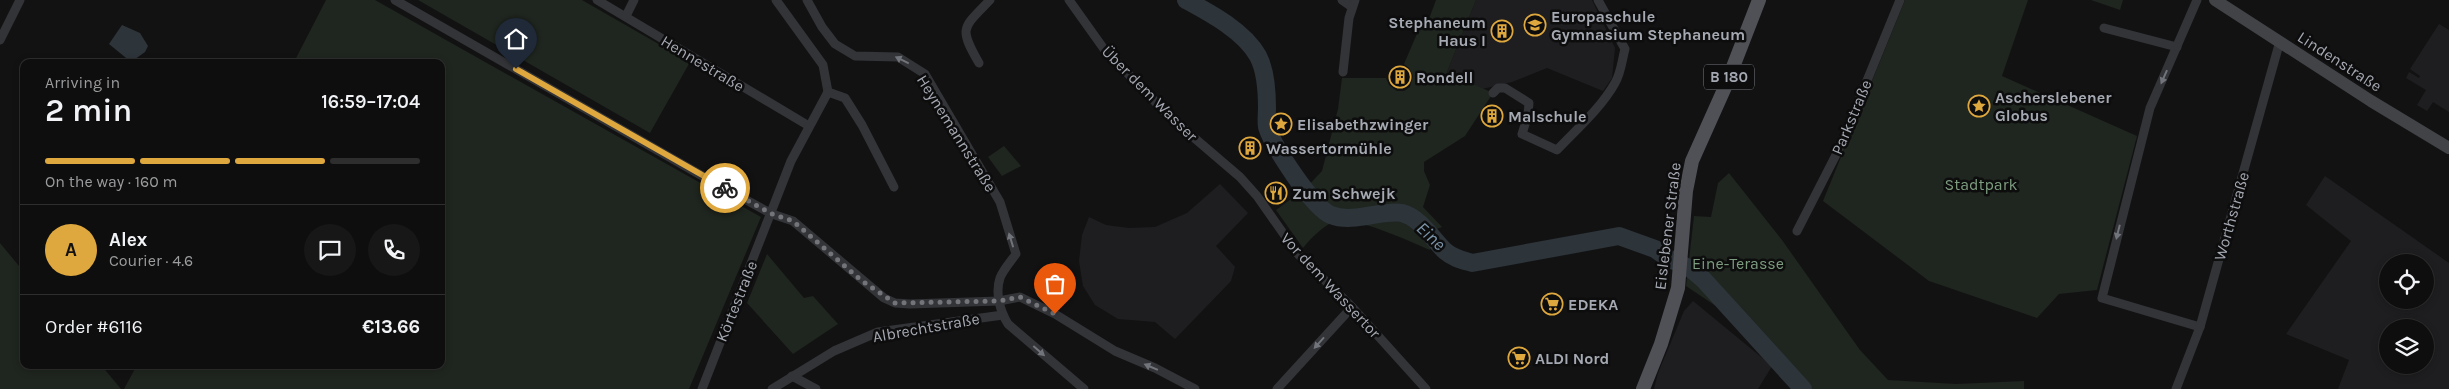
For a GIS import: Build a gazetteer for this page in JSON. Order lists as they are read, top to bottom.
{
  "streets": {
    "main road": ["B 180", "Eislebener Straße"],
    "street": [
      "Lindenstraße",
      "Hennestraße",
      "Über dem Wasser",
      "Parkstraße",
      "Heynemannstraße",
      "Worthstraße",
      "Vor dem Wassertor",
      "Körtestraße",
      "Albrechtstraße"
    ]
  },
  "crossings": [
    ["Lindenstraße", "Worthstraße"],
    ["Hennestraße", "Körtestraße"],
    ["Über dem Wasser", "Vor dem Wassertor"]
  ],
  "water": ["Eine"],
  "parks": ["Stadtpark", "Eine-Terasse"],
  "places": {
    "school or university": ["Europaschule Gymnasium Stephaneum"],
    "building": [
      "Stephaneum Haus I",
      "Rondell",
      "Malschule",
      "Wassertormühle"
    ],
    "place": ["Ascherslebener Globus", "Elisabethzwinger"],
    "restaurant": ["Zum Schwejk"],
    "supermarket": ["EDEKA", "ALDI Nord"]
  },
  "page": {
    "heading": ["2 min", "Arriving in", "16:59–17:04"],
    "panel": [
      "Alex",
      "Courier · 4.6",
      "Order #6116",
      "€13.66"
    ],
    "bar": "On the way · 160 m",
    "round": "A"
  }
}
